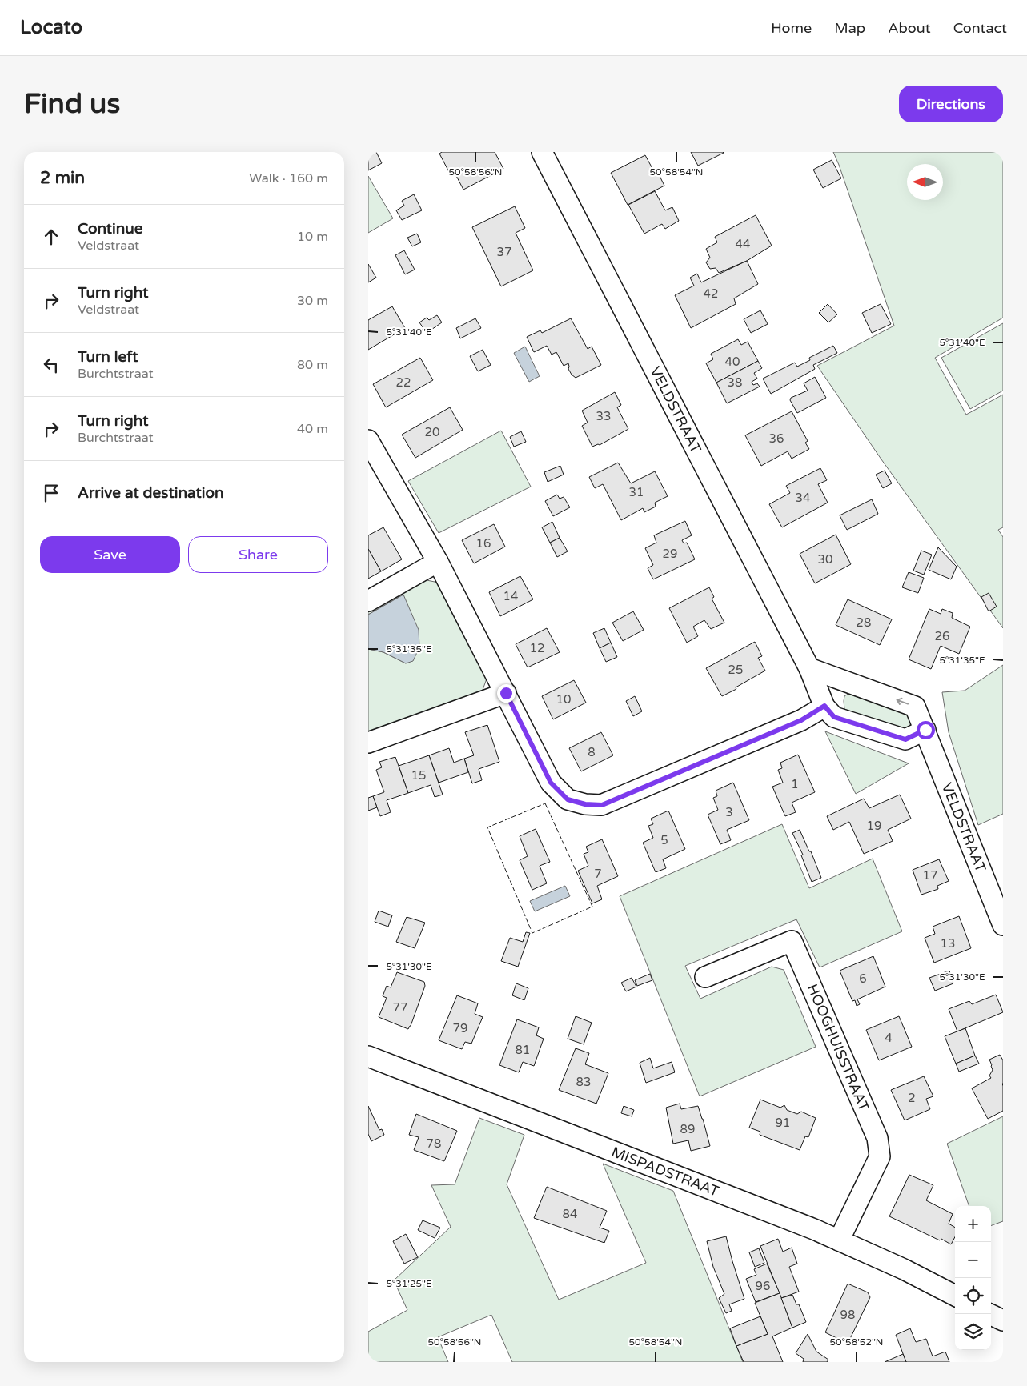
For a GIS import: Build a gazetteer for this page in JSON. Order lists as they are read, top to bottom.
{
  "streets": {
    "street": ["VELDSTRAAT", "HOOGHUISSTRAAT", "MISPADSTRAAT"]
  },
  "crossings": [
    ["HOOGHUISSTRAAT", "MISPADSTRAAT"]
  ],
  "house_numbers": [
    "44",
    "37",
    "42",
    "40",
    "22",
    "38",
    "33",
    "20",
    "36",
    "31",
    "34",
    "16",
    "29",
    "30",
    "14",
    "28",
    "26",
    "12",
    "25",
    "10",
    "8",
    "15",
    "1",
    "3",
    "19",
    "5",
    "7",
    "17",
    "13",
    "6",
    "77",
    "79",
    "4",
    "81",
    "83",
    "2",
    "91",
    "89",
    "78",
    "84",
    "96",
    "98"
  ],
  "north": "left",
  "page": {
    "header": "Locato",
    "nav": [
      "Home",
      "Map",
      "About",
      "Contact"
    ],
    "buttons": [
      "Directions",
      ["Save", "Share"]
    ],
    "title": "Find us",
    "heading": ["2 min", "Walk · 160 m"],
    "list": [
      ["Continue", "Veldstraat", "10 m"],
      ["Turn right", "Veldstraat", "30 m"],
      ["Turn left", "Burchtstraat", "80 m"],
      ["Turn right", "Burchtstraat", "40 m"],
      "Arrive at destination"
    ],
    "map_buttons": ["+", "−"]
  },
  "coordinates": [
    "50°58'56\"N",
    "50°58'54\"N",
    "5°31'40\"E",
    "5°31'35\"E",
    "5°31'30\"E",
    "5°31'25\"E",
    "50°58'52\"N"
  ]
}
